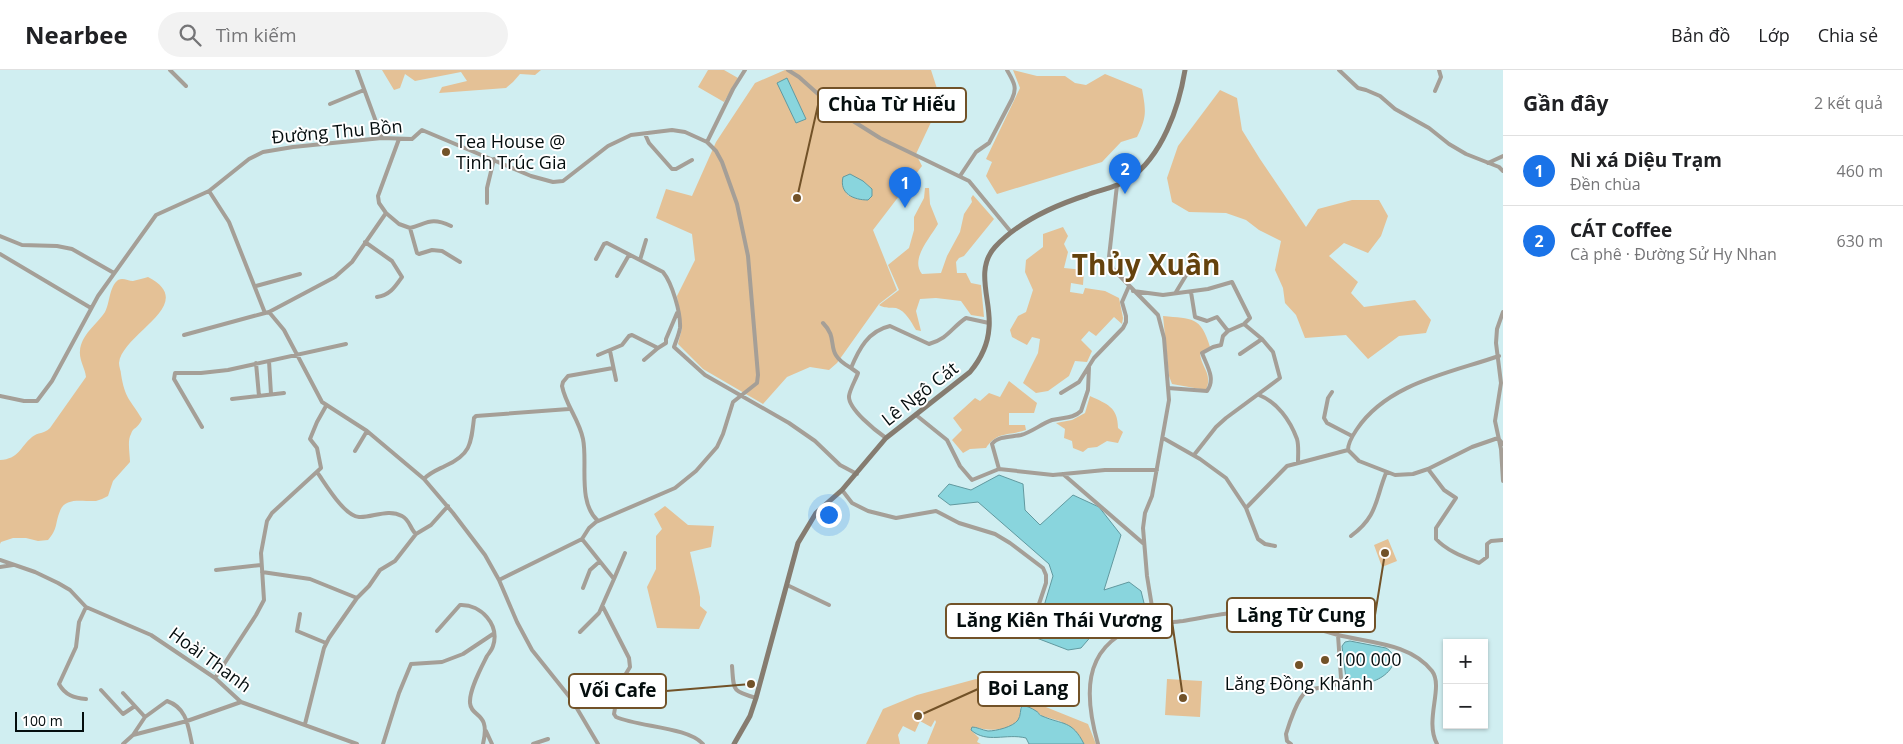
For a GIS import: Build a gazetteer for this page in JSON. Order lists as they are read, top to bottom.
{
  "streets": {
    "street": ["Đường Thu Bồn", "Lê Ngô Cát", "Hoài Thanh"]
  },
  "districts": ["Thủy Xuân"],
  "places": [
    "Tea House @ Tịnh Trúc Gia",
    "Chùa Từ Hiếu",
    "Lăng Từ Cung",
    "100 000",
    "Lăng Đồng Khánh",
    "Vối Cafe",
    "Lăng Kiên Thái Vương",
    "Boi Lang"
  ],
  "scale_bar": "100 m",
  "page": {
    "header": "Nearbee",
    "search": "Tìm kiếm",
    "nav": ["Bản đồ", "Lớp", "Chia sẻ"],
    "heading": ["Gần đây", "2 kết quả"],
    "list": [
      {
        "mark": "1",
        "name": "Ni xá Diệu Trạm",
        "note": "Đền chùa",
        "value": "460 m"
      },
      {
        "mark": "2",
        "name": "CÁT Coffee",
        "note": "Cà phê · Đường Sử Hy Nhan",
        "value": "630 m"
      }
    ],
    "pins": ["2", "1"],
    "map_buttons": ["+", "−"],
    "scale": "100 m"
  }
}
